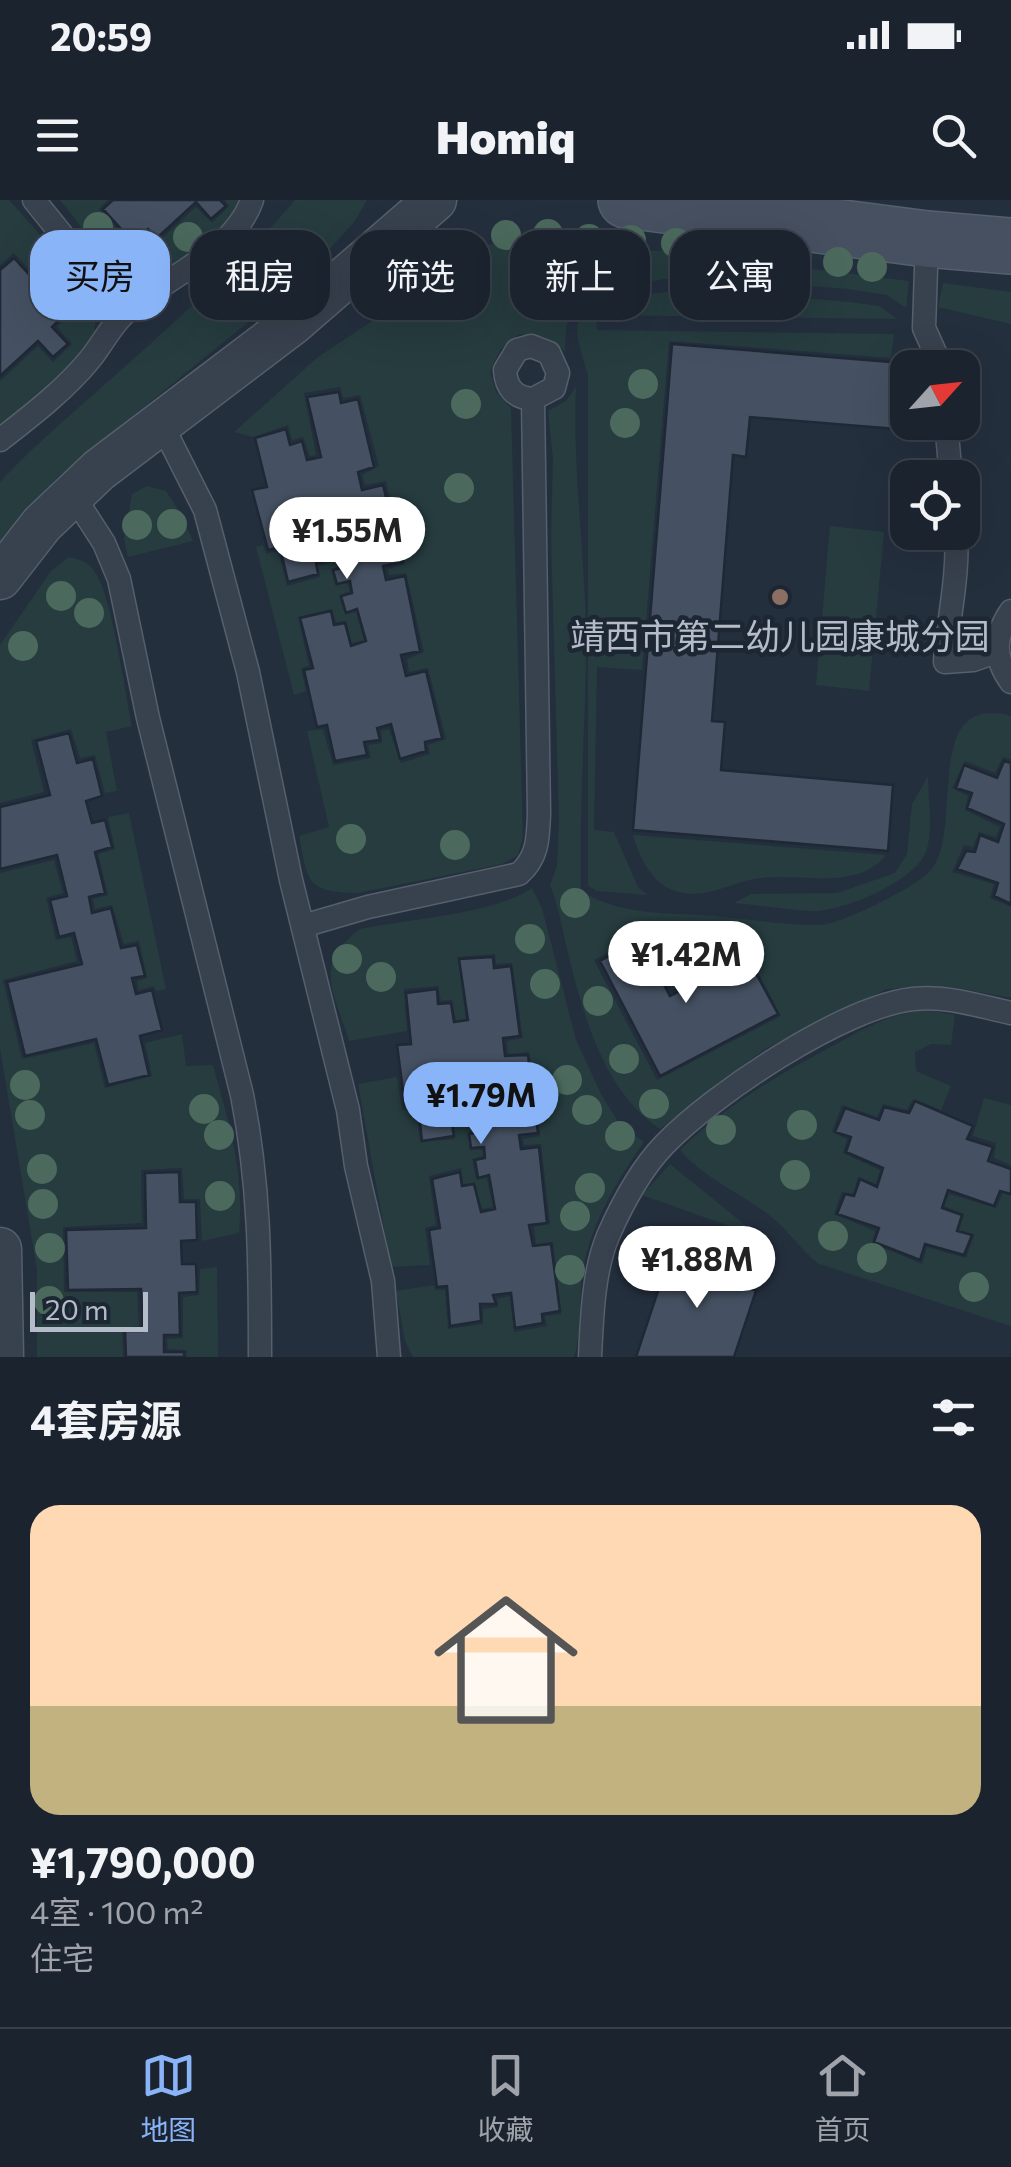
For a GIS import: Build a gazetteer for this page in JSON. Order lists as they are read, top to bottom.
{
  "places": ["靖西市第二幼儿园康城分园"],
  "scale_bar": "20 m",
  "north": "top right",
  "page": {
    "status": "20:59",
    "header": "Homiq",
    "chip": [
      "买房",
      "租房",
      "筛选",
      "新上",
      "公寓"
    ],
    "price": [
      "¥1.55M",
      "¥1.42M",
      "¥1.79M",
      "¥1.88M"
    ],
    "scale": "20 m",
    "heading": "4套房源",
    "list": [
      {
        "name": "¥1,790,000",
        "note": "4室 · 100 m² · 住宅"
      }
    ],
    "tabs": ["地图", "收藏", "首页"]
  }
}
